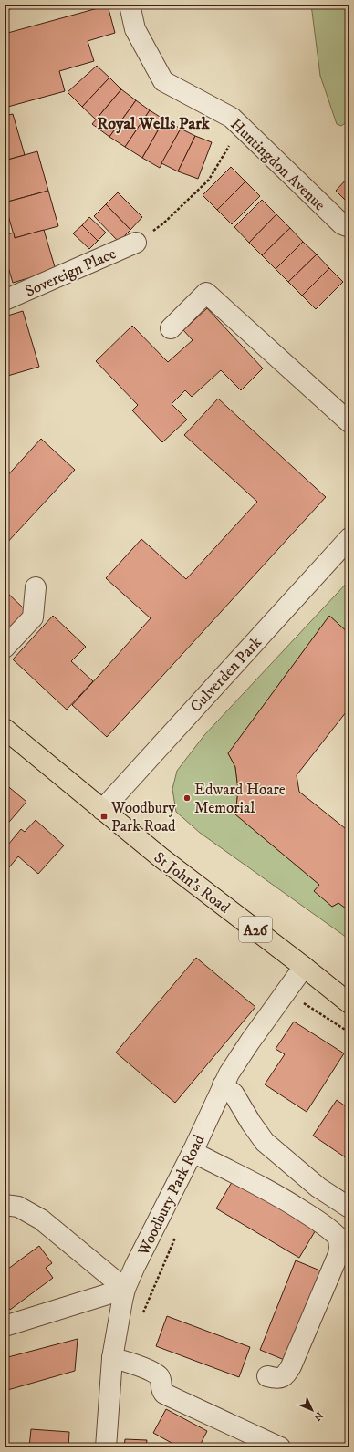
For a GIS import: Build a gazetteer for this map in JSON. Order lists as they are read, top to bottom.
{
  "streets": {
    "highway": ["St John's Road", "A26"],
    "street": [
      "Huntingdon Avenue",
      "Sovereign Place",
      "Culverden Park",
      "Woodbury Park Road"
    ]
  },
  "crossings": [
    ["Culverden Park", "St John's Road"],
    ["St John's Road", "Woodbury Park Road"]
  ],
  "districts": ["Royal Wells Park"],
  "places": {
    "other": ["Edward Hoare Memorial"],
    "transit": ["Woodbury Park Road"]
  },
  "north": "bottom right"
}
